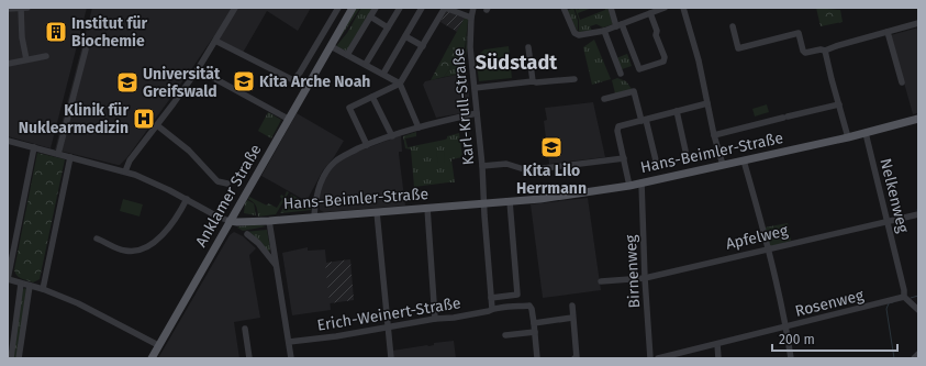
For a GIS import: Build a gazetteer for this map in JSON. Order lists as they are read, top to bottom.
{
  "streets": {
    "main road": ["Hans-Beimler-Straße", "Anklamer Straße"],
    "street": [
      "Karl-Krull-Straße",
      "Nelkenweg",
      "Apfelweg",
      "Birnenweg",
      "Rosenweg",
      "Erich-Weinert-Straße"
    ]
  },
  "crossings": [
    ["Karl-Krull-Straße", "Hans-Beimler-Straße"],
    ["Hans-Beimler-Straße", "Anklamer Straße"],
    ["Hans-Beimler-Straße", "Nelkenweg"],
    ["Hans-Beimler-Straße", "Birnenweg"],
    ["Nelkenweg", "Apfelweg"],
    ["Nelkenweg", "Rosenweg"],
    ["Apfelweg", "Birnenweg"]
  ],
  "districts": ["Südstadt"],
  "places": {
    "building": ["Institut für Biochemie"],
    "school or university": ["Kita Arche Noah", "Universität Greifswald", "Kita Lilo Herrmann"],
    "hospital": ["Klinik für Nuklearmedizin"]
  },
  "scale_bar": "200 m"
}
